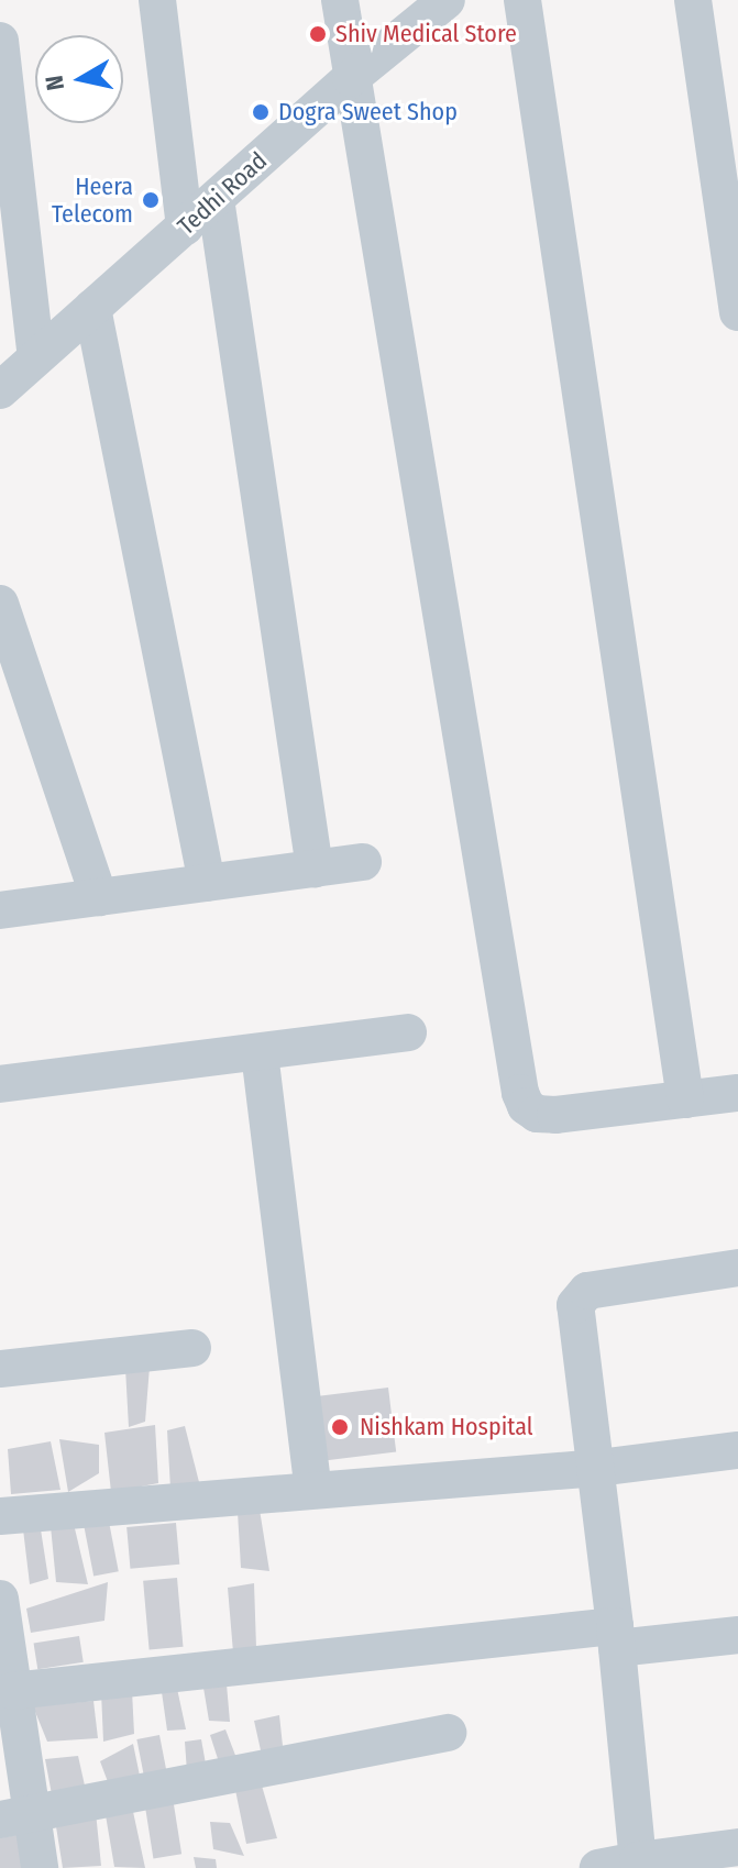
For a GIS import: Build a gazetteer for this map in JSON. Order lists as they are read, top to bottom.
{
  "streets": {
    "street": ["Tedhi Road"]
  },
  "places": [
    "Shiv Medical Store",
    "Dogra Sweet Shop",
    "Heera Telecom",
    "Nishkam Hospital"
  ],
  "north": "left"
}
